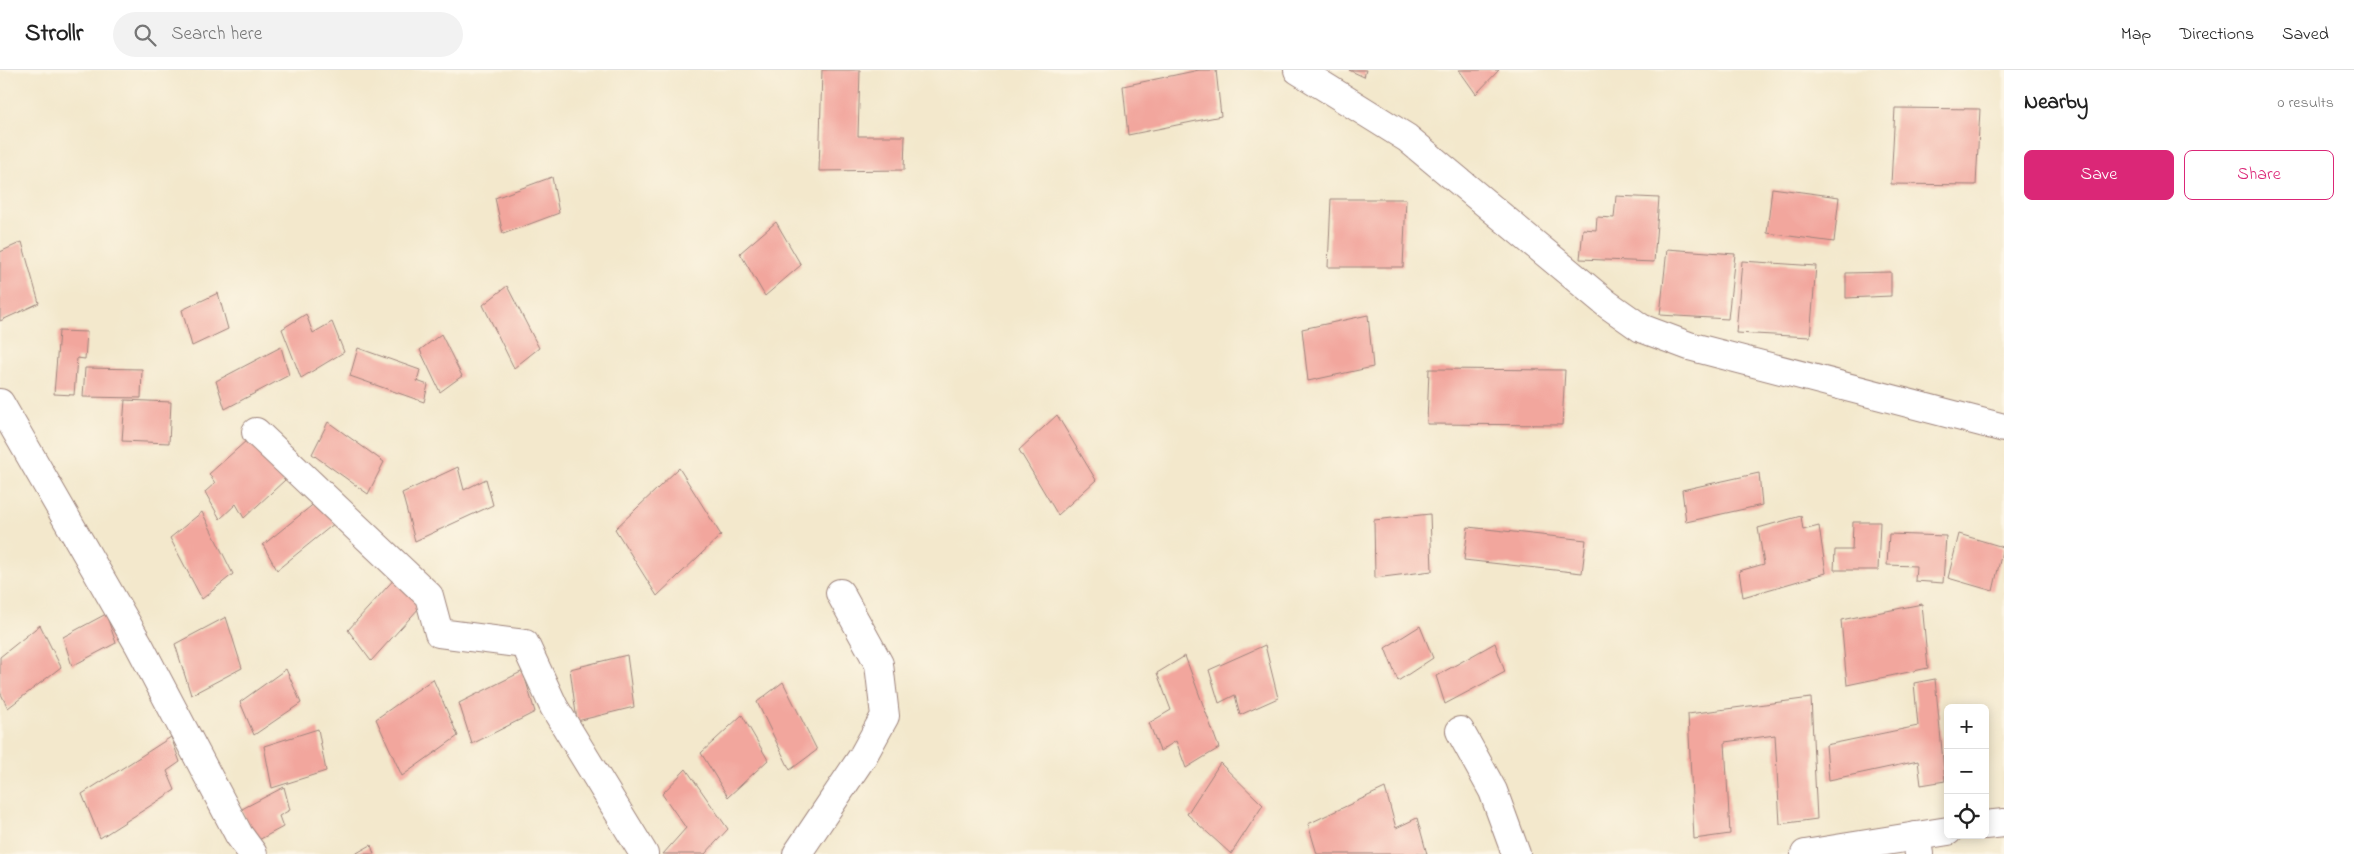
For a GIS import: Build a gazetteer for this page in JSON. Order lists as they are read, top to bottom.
{
  "page": {
    "header": "Strollr",
    "search": "Search here",
    "nav": ["Map", "Directions", "Saved"],
    "heading": ["Nearby", "0 results"],
    "buttons": ["Save", "Share"],
    "map_buttons": ["+", "−"]
  }
}
